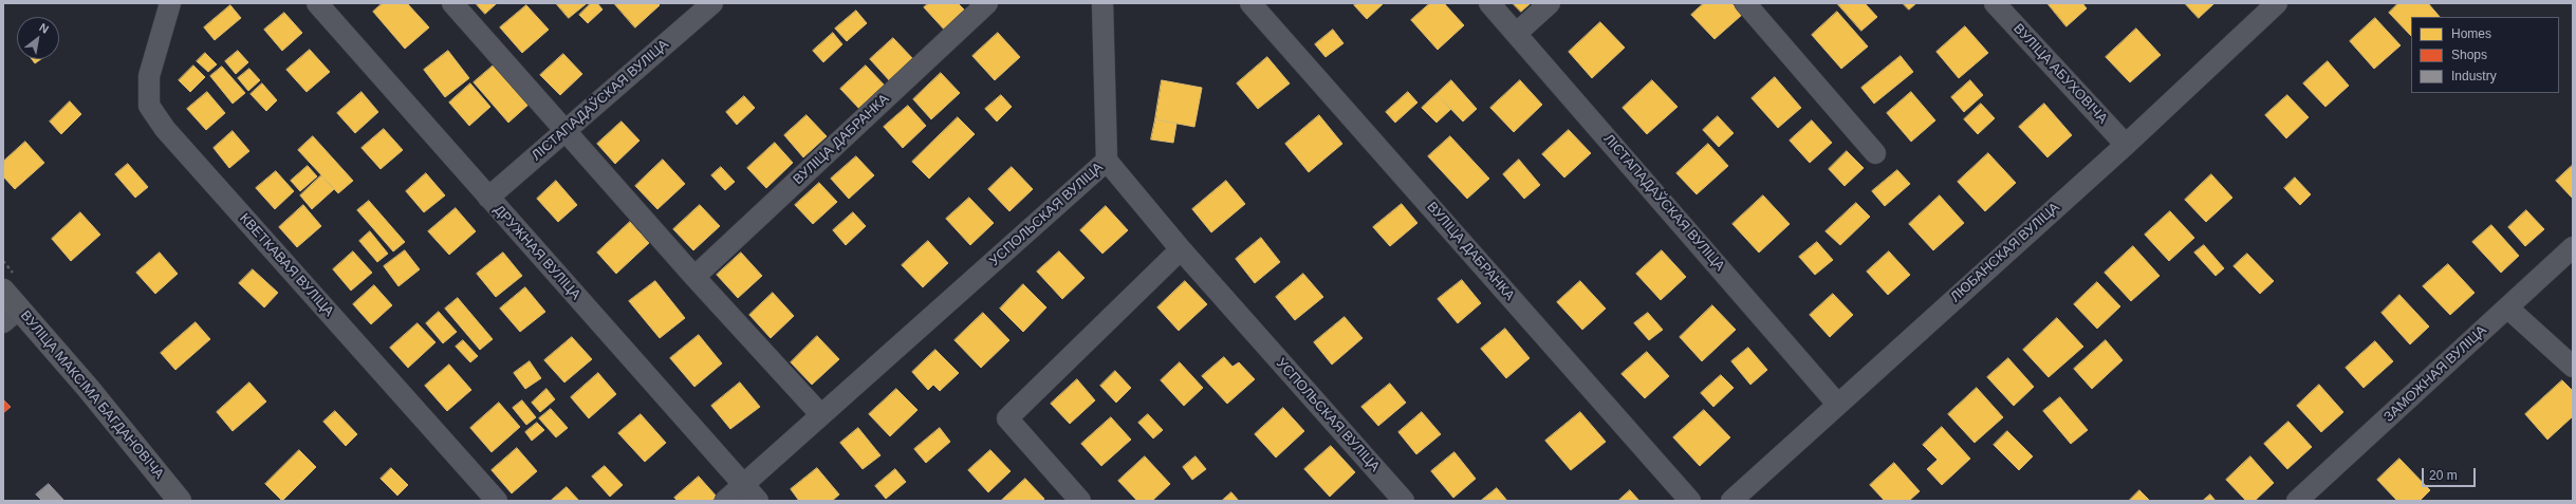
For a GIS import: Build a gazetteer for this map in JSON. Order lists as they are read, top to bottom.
{
  "streets": {
    "main road": ["ВУЛІЦА МАКСІМА БАГДАНОВІЧА"],
    "street": [
      "ВУЛІЦА АБУХОВІЧА",
      "ЛІСТАПАДАЎСКАЯ ВУЛІЦА",
      "ВУЛІЦА ДАБРАНКА",
      "УСПОЛЬСКАЯ ВУЛІЦА",
      "ДРУЖНАЯ ВУЛІЦА",
      "ЛЮБАНСКАЯ ВУЛІЦА",
      "КВЕТКАВАЯ ВУЛІЦА",
      "ЗАМОЖНАЯ ВУЛІЦА"
    ]
  },
  "crossings": [
    ["ВУЛІЦА АБУХОВІЧА", "ЛЮБАНСКАЯ ВУЛІЦА"],
    ["ЛІСТАПАДАЎСКАЯ ВУЛІЦА", "ДРУЖНАЯ ВУЛІЦА"],
    ["ЛІСТАПАДАЎСКАЯ ВУЛІЦА", "ЛЮБАНСКАЯ ВУЛІЦА"],
    ["УСПОЛЬСКАЯ ВУЛІЦА", "ДРУЖНАЯ ВУЛІЦА"]
  ],
  "legend": ["Homes", "Shops", "Industry"],
  "scale_bar": "20 m",
  "north": "top right"
}
